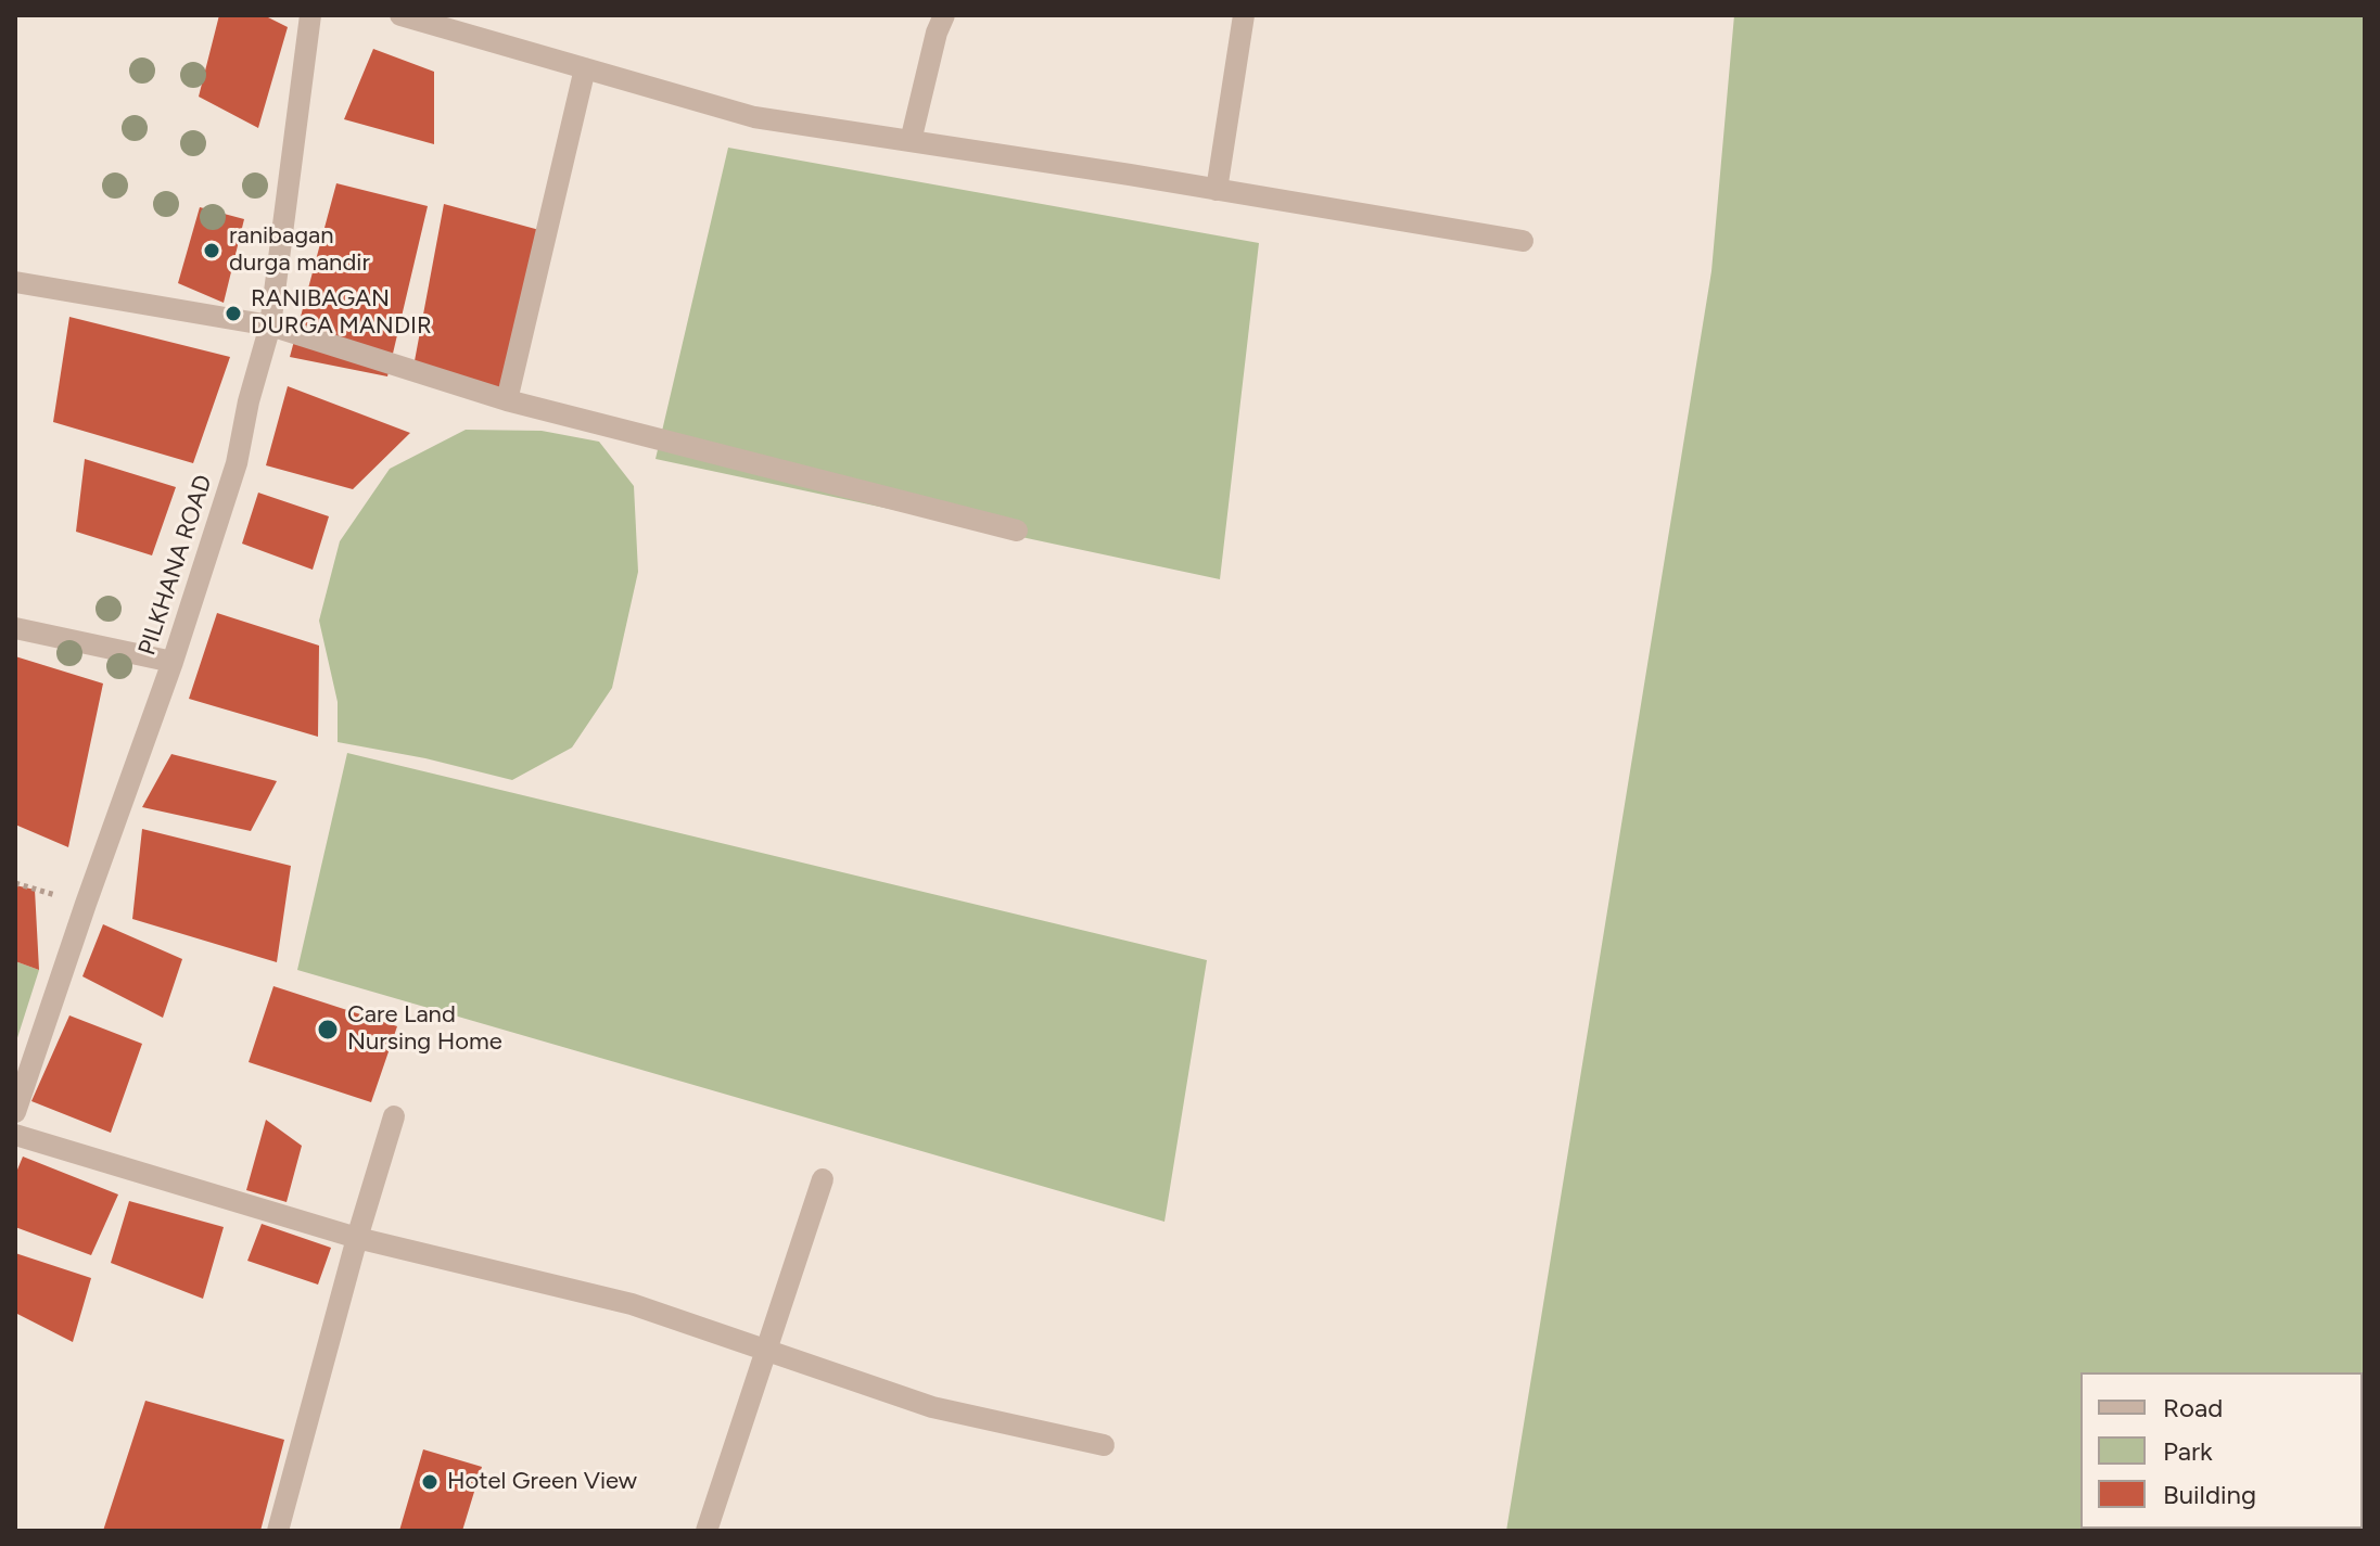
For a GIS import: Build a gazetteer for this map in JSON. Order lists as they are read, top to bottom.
{
  "streets": {
    "street": ["PILKHANA ROAD"]
  },
  "places": [
    "ranibagan durga mandir",
    "RANIBAGAN DURGA MANDIR",
    "Care Land Nursing Home",
    "Hotel Green View"
  ],
  "legend": ["Road", "Park", "Building"]
}
